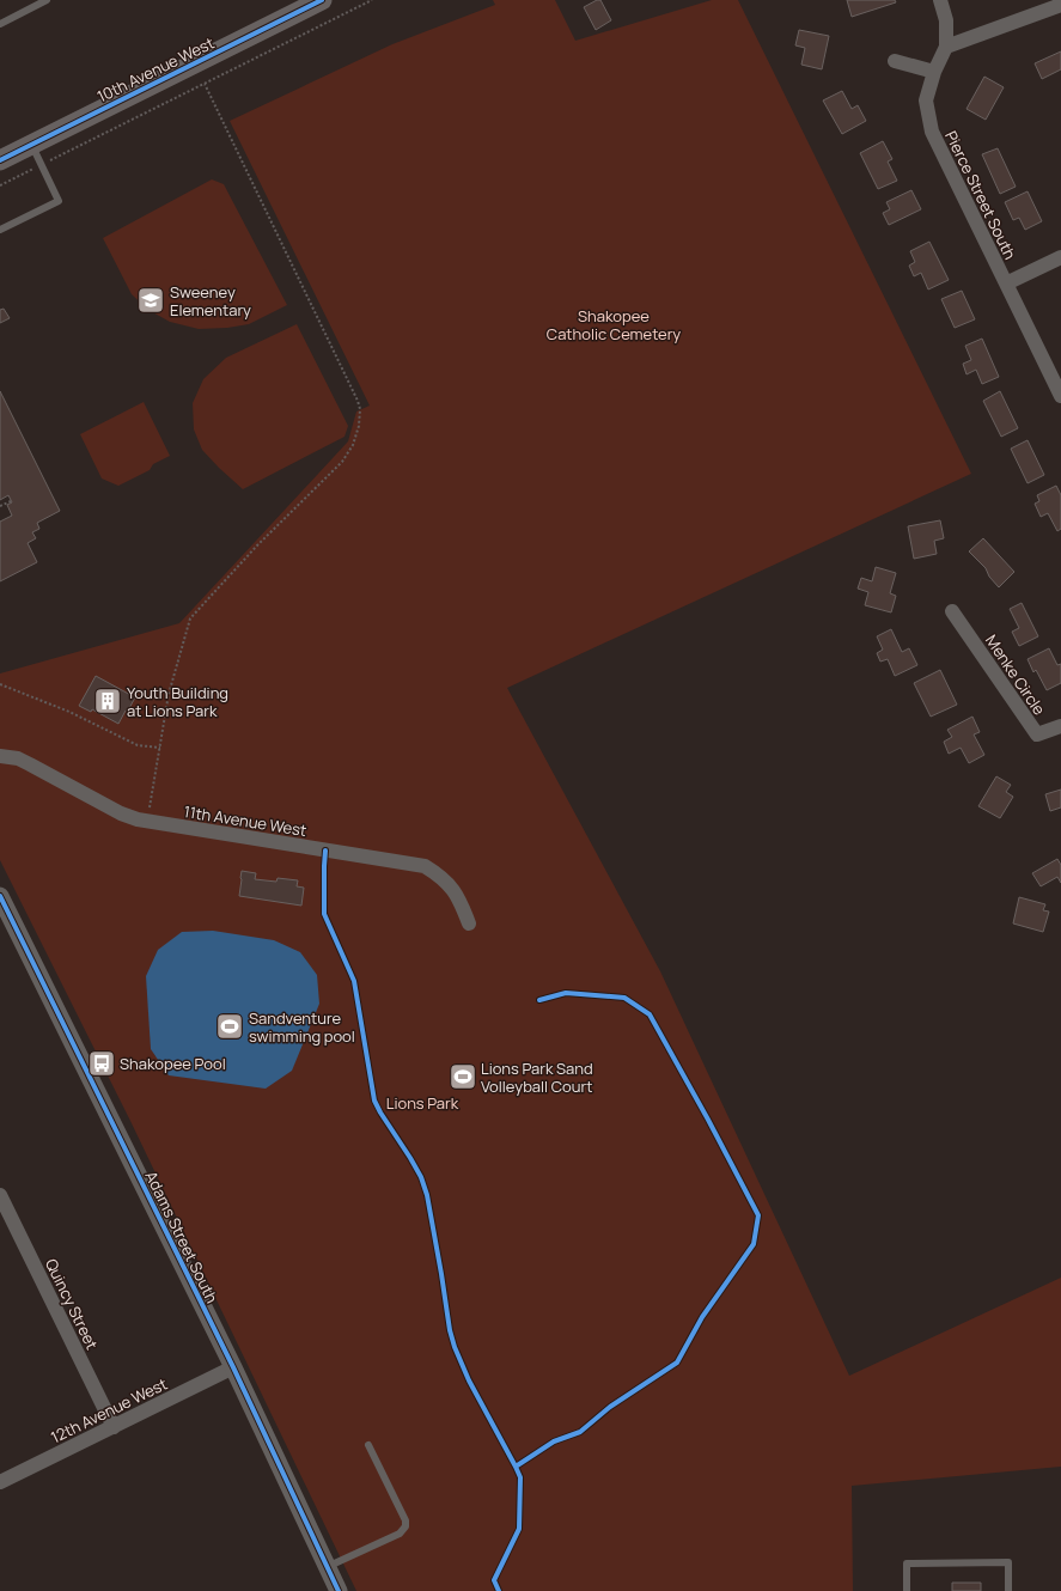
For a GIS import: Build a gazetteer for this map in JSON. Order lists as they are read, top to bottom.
{
  "streets": {
    "main road": ["10th Avenue West"],
    "street": [
      "Pierce Street South",
      "Menke Circle",
      "11th Avenue West",
      "Adams Street South",
      "Quincy Street",
      "12th Avenue West"
    ]
  },
  "crossings": [
    ["Adams Street South", "12th Avenue West"],
    ["Quincy Street", "12th Avenue West"]
  ],
  "parks": ["Shakopee Catholic Cemetery", "Lions Park"],
  "places": {
    "school or university": ["Sweeney Elementary"],
    "building": ["Youth Building at Lions Park"],
    "sports": ["Sandventure swimming pool", "Lions Park Sand Volleyball Court"],
    "bus stop": ["Shakopee Pool"]
  }
}
